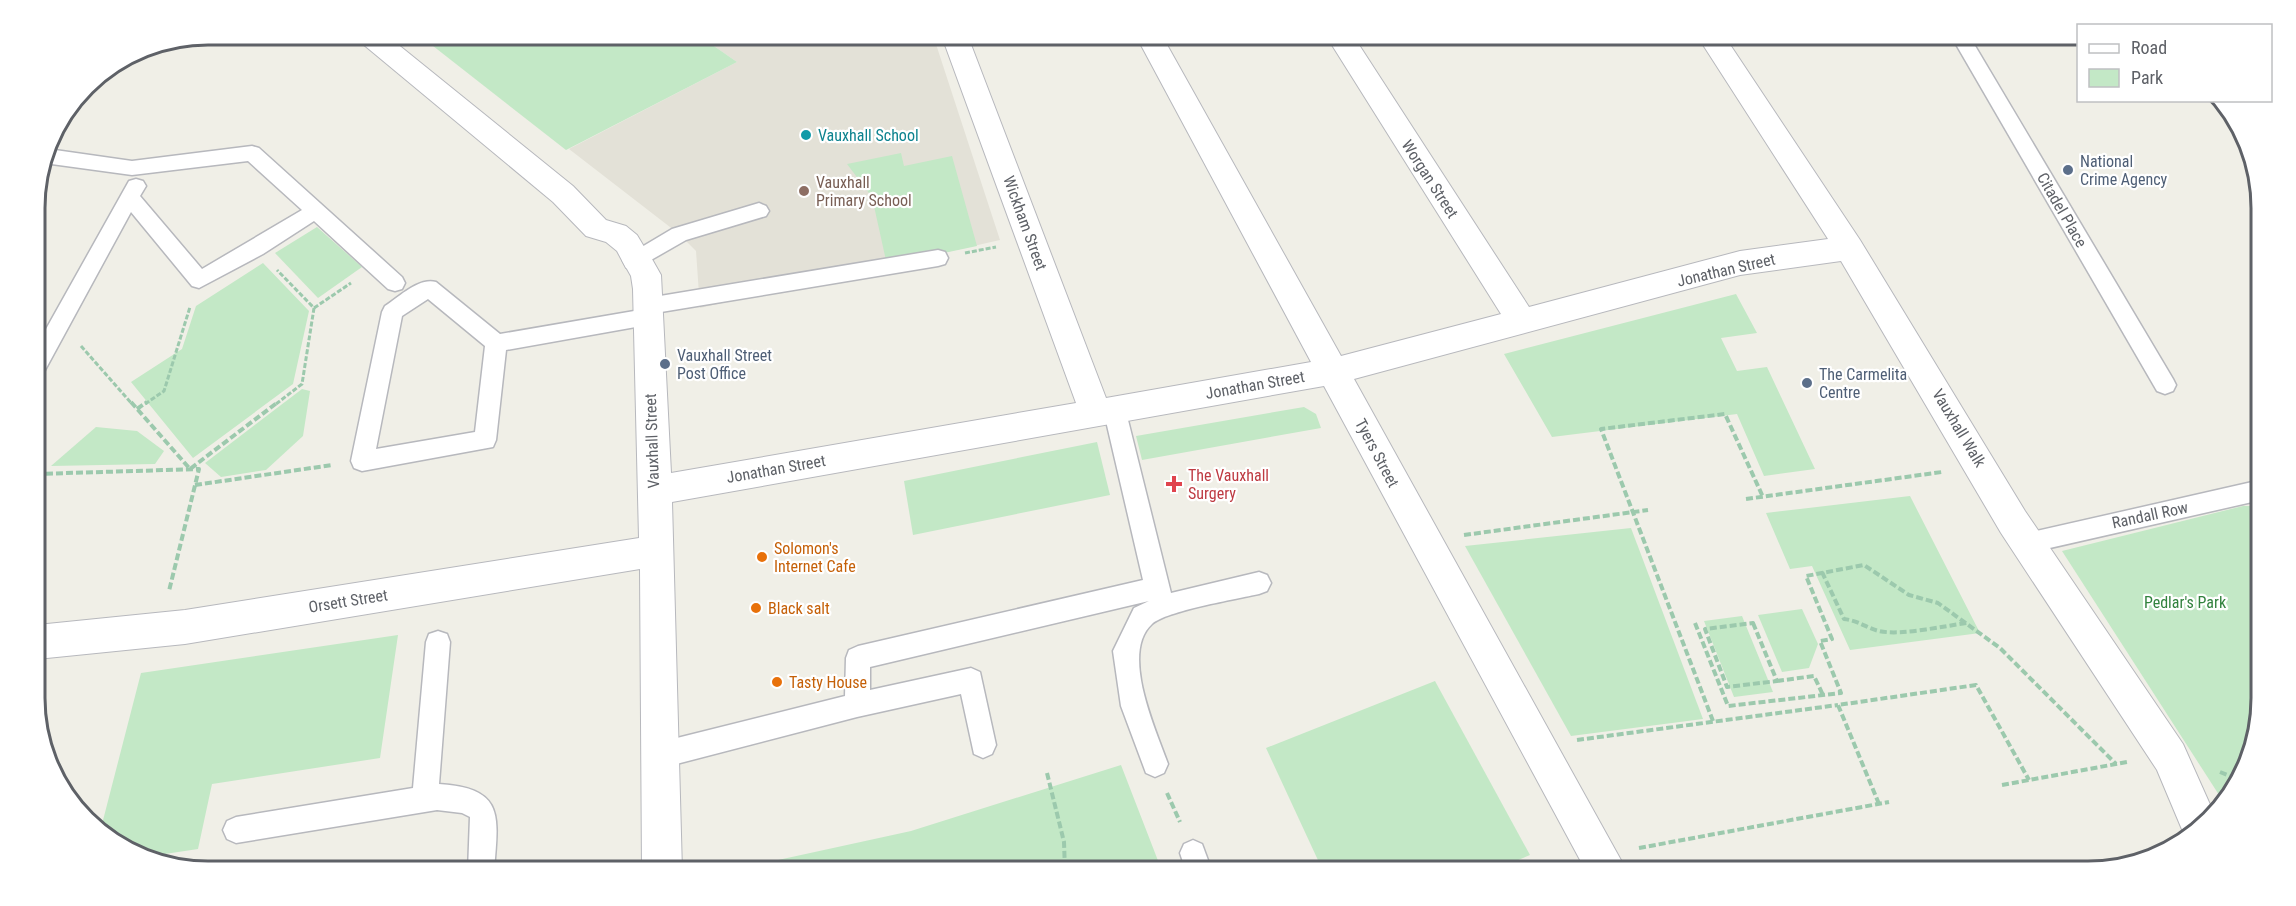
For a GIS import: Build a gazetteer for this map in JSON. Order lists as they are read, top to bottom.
{
  "streets": {
    "street": [
      "Worgan Street",
      "Wickham Street",
      "Jonathan Street",
      "Vauxhall Walk",
      "Vauxhall Street",
      "Tyers Street",
      "Orsett Street"
    ],
    "lane": ["Citadel Place", "Randall Row"]
  },
  "crossings": [
    ["Worgan Street", "Jonathan Street"],
    ["Wickham Street", "Jonathan Street"],
    ["Jonathan Street", "Vauxhall Walk"],
    ["Jonathan Street", "Vauxhall Street"],
    ["Jonathan Street", "Tyers Street"],
    ["Vauxhall Walk", "Randall Row"],
    ["Vauxhall Street", "Orsett Street"]
  ],
  "parks": ["Pedlar's Park"],
  "places": {
    "other": [
      "Vauxhall School",
      "National Crime Agency",
      "Vauxhall Primary School",
      "Vauxhall Street Post Office",
      "The Carmelita Centre",
      "Solomon's Internet Cafe",
      "Black salt",
      "Tasty House"
    ],
    "health": ["The Vauxhall Surgery"]
  },
  "legend": ["Road", "Park"]
}
